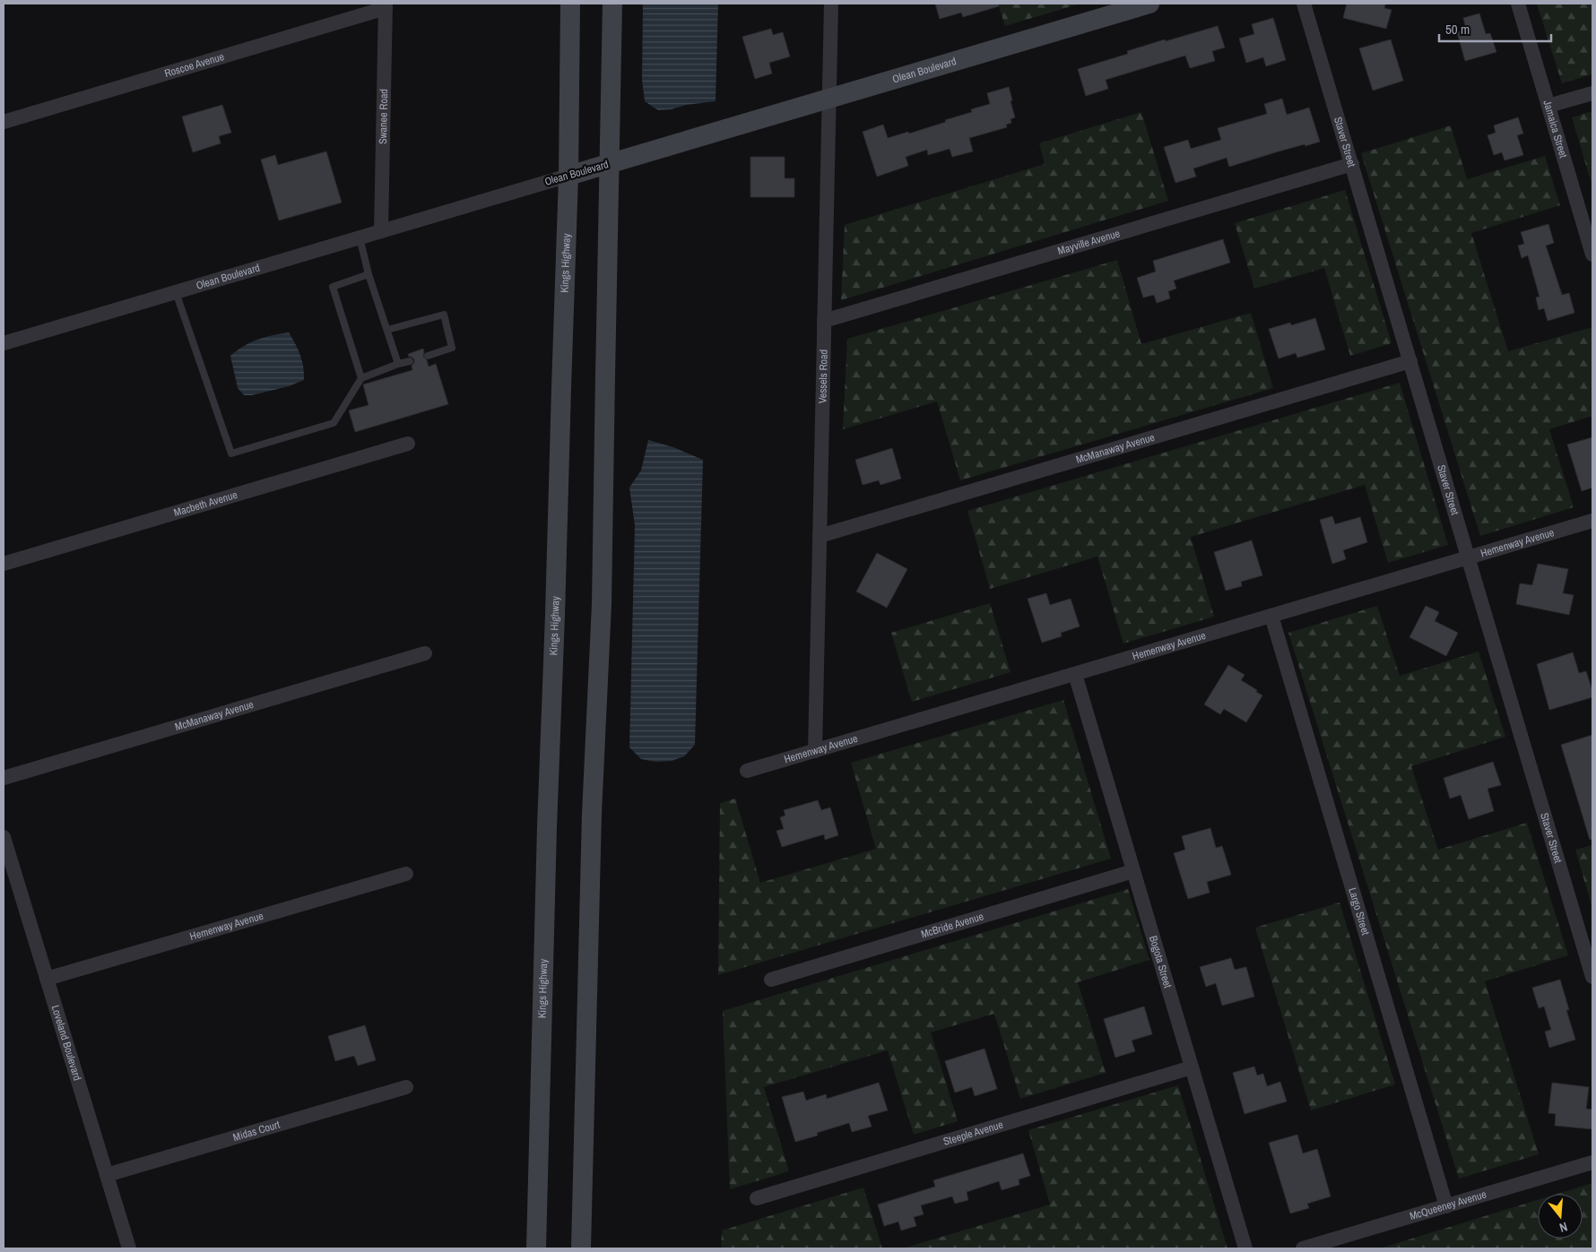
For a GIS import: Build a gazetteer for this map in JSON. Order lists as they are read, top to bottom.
{
  "streets": {
    "main road": ["Olean Boulevard", "Kings Highway"],
    "street": [
      "Roscoe Avenue",
      "Swanee Road",
      "Jamaica Street",
      "Staver Street",
      "Mayville Avenue",
      "Vessels Road",
      "McManaway Avenue",
      "Macbeth Avenue",
      "Hemenway Avenue",
      "Largo Street",
      "McBride Avenue",
      "Bogota Street",
      "Loveland Boulevard",
      "Midas Court",
      "Steeple Avenue",
      "McQueeney Avenue"
    ]
  },
  "crossings": [
    ["Roscoe Avenue", "Swanee Road"],
    ["Olean Boulevard", "Swanee Road"],
    ["Olean Boulevard", "Kings Highway"],
    ["Olean Boulevard", "Vessels Road"],
    ["Staver Street", "Mayville Avenue"],
    ["Staver Street", "McManaway Avenue"],
    ["Staver Street", "Hemenway Avenue"],
    ["Mayville Avenue", "Vessels Road"],
    ["Vessels Road", "McManaway Avenue"],
    ["Vessels Road", "Hemenway Avenue"],
    ["Hemenway Avenue", "Largo Street"],
    ["Hemenway Avenue", "Bogota Street"],
    ["Hemenway Avenue", "Loveland Boulevard"],
    ["Largo Street", "McQueeney Avenue"],
    ["McBride Avenue", "Bogota Street"],
    ["Bogota Street", "Steeple Avenue"],
    ["Loveland Boulevard", "Midas Court"]
  ],
  "scale_bar": "50 m",
  "north": "bottom"
}
